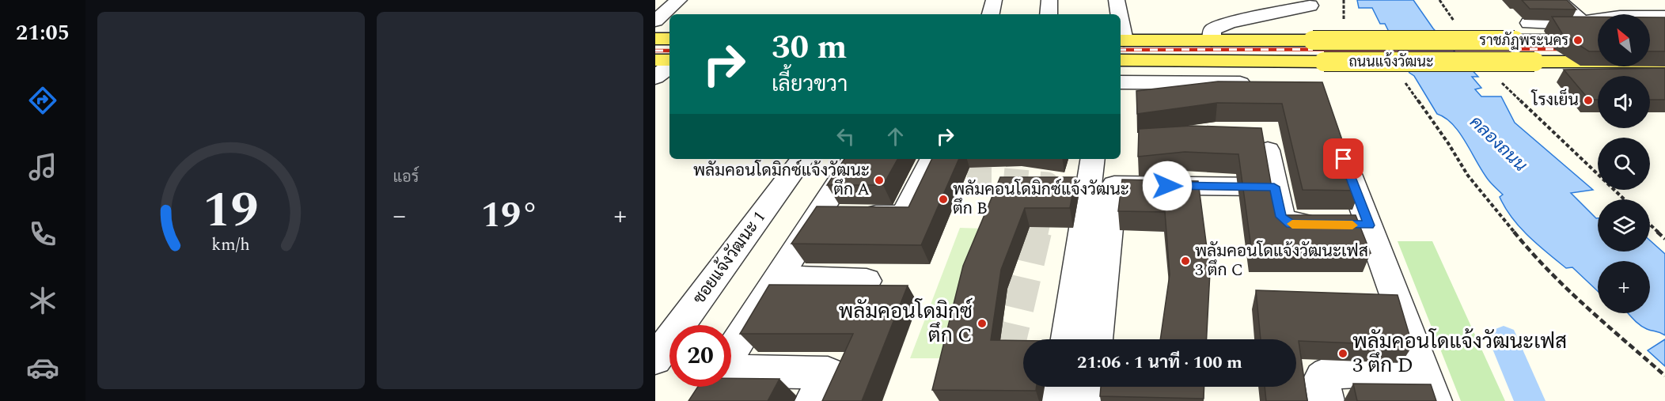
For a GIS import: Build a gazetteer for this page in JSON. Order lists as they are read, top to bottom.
{
  "streets": {
    "main road": ["ถนนแจ้งวัฒนะ"],
    "street": ["ซอยแจ้งวัฒนะ 1"]
  },
  "water": ["คลองถนน"],
  "places": [
    "ราชภัฏพระนคร",
    "โรงเย็น",
    "พลัมคอนโดมิกซ์แจ้งวัฒนะ ตึก A",
    "พลัมคอนโดมิกซ์แจ้งวัฒนะ ตึก B",
    "พลัมคอนโดแจ้งวัฒนะเฟส 3 ตึก C",
    "พลัมคอนโดมิกซ์ ตึก C",
    "พลัมคอนโดแจ้งวัฒนะเฟส 3 ตึก D"
  ],
  "north": "top left",
  "page": {
    "tabs": "21:05",
    "tile": "แอร์",
    "map_buttons": "+",
    "turn": ["30 m", "เลี้ยวขวา"],
    "heat": ["−", "19°", "+"],
    "limit": "20",
    "trip": "21:06 · 1 นาที · 100 m",
    "gauge": ["19", "km/h"]
  }
}
